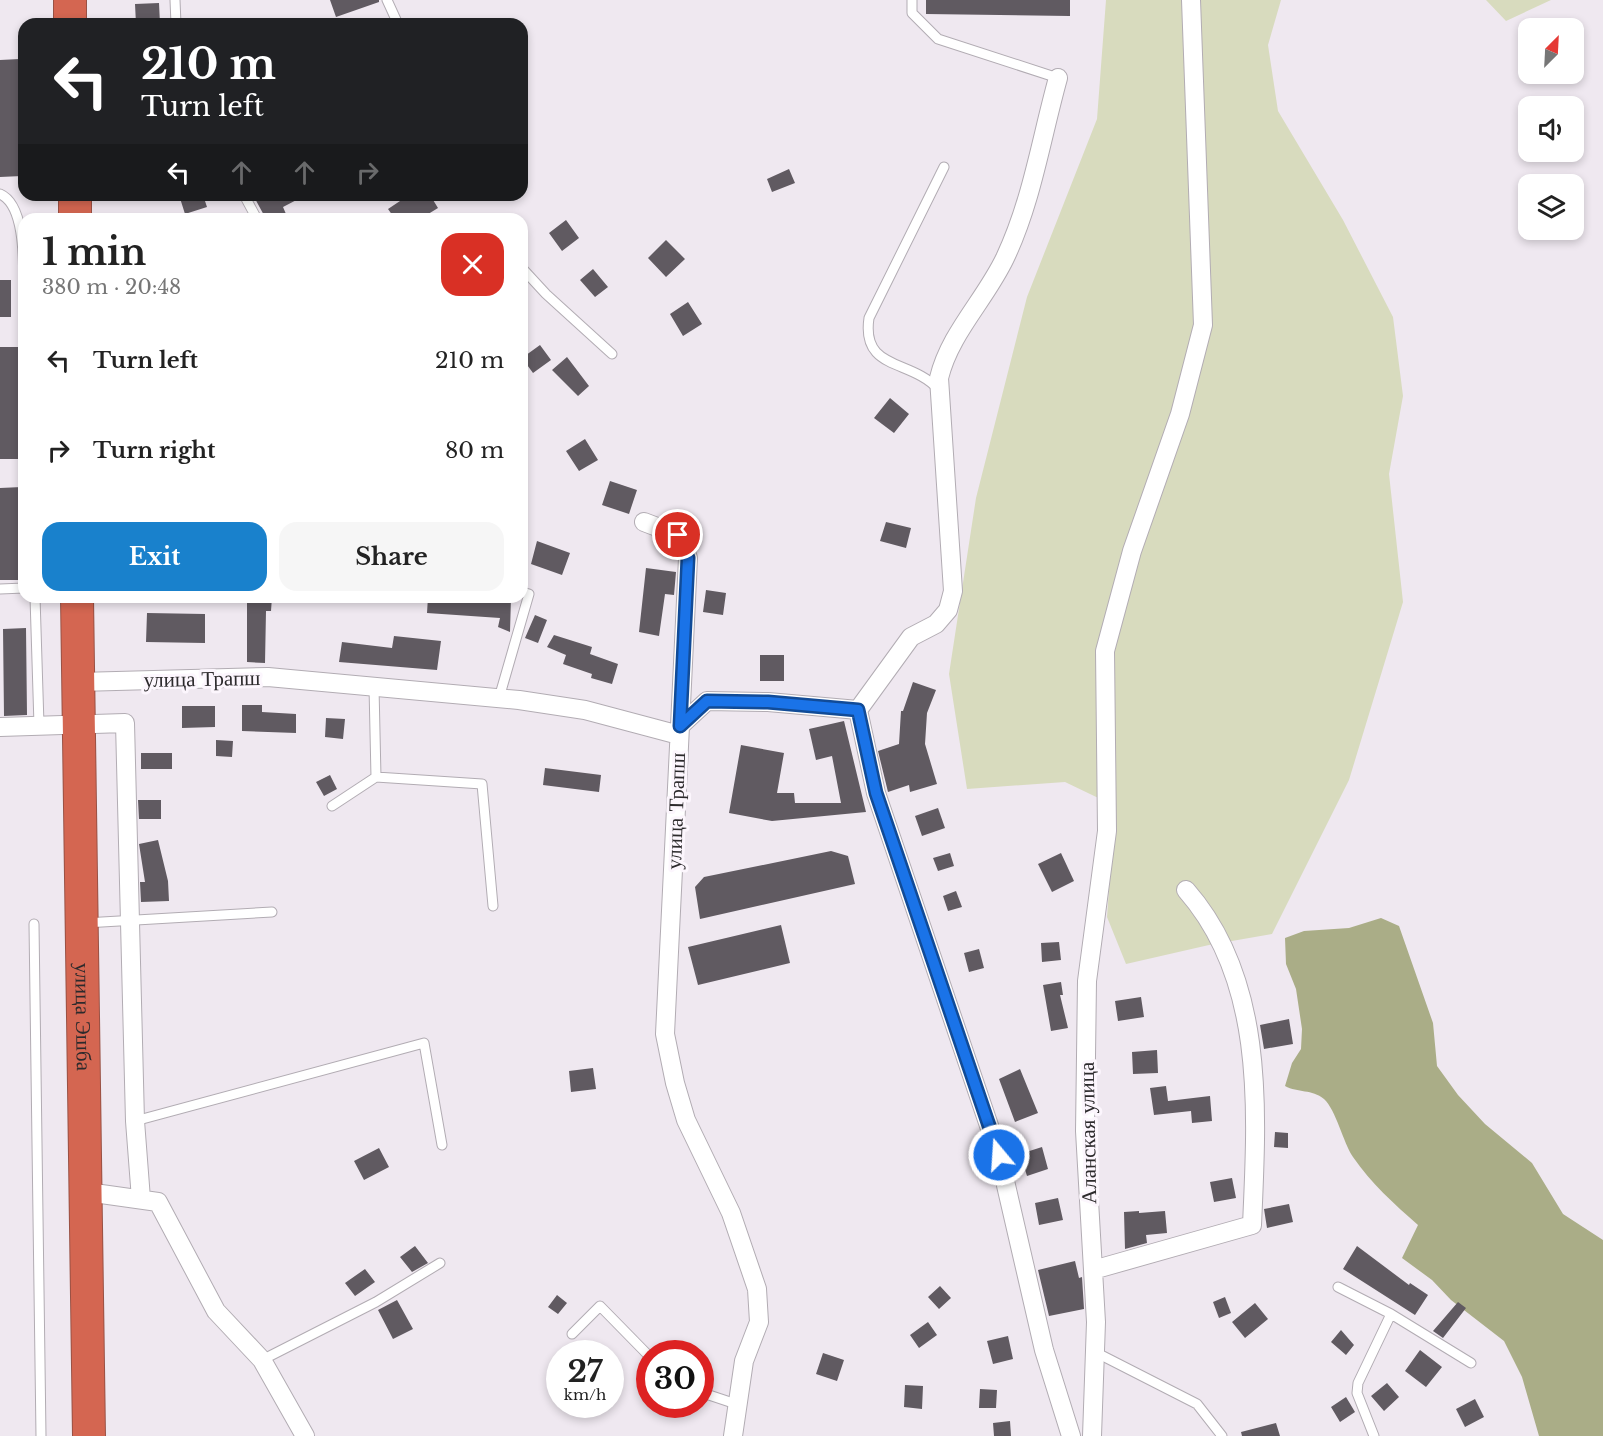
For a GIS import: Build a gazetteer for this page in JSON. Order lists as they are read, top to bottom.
{
  "streets": {
    "highway": ["улица Эшба"],
    "street": ["улица Трапш", "Аланская улица"]
  },
  "crossings": [
    ["улица Трапш", "улица Эшба"]
  ],
  "north": "top right",
  "page": {
    "turn": ["210 m", "Turn left"],
    "heading": ["1 min", "380 m · 20:48"],
    "list": [
      {
        "name": "Turn left",
        "value": "210 m"
      },
      {
        "name": "Turn right",
        "value": "80 m"
      }
    ],
    "buttons": ["Exit", "Share"],
    "speed": "27 km/h",
    "limit": "30"
  }
}
